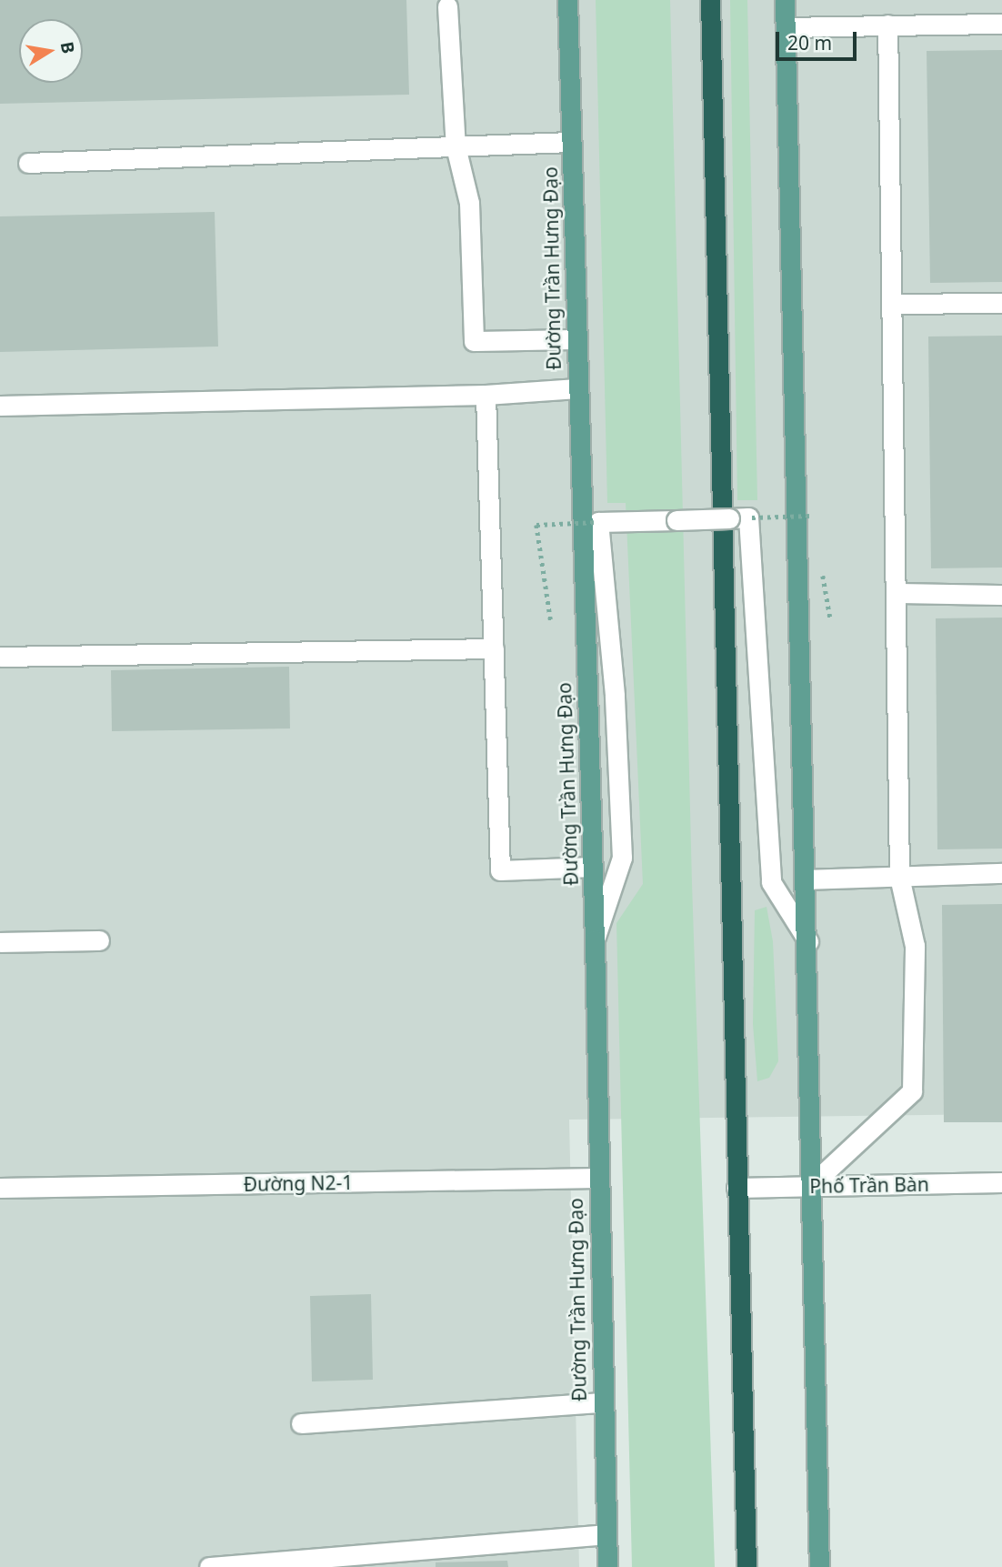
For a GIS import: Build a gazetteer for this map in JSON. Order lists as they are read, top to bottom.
{
  "streets": {
    "main road": ["Đường Trần Hưng Đạo"],
    "street": ["Đường N2-1", "Phố Trần Bàn"]
  },
  "crossings": [
    ["Đường Trần Hưng Đạo", "Đường N2-1"]
  ],
  "scale_bar": "20 m",
  "north": "right"
}
